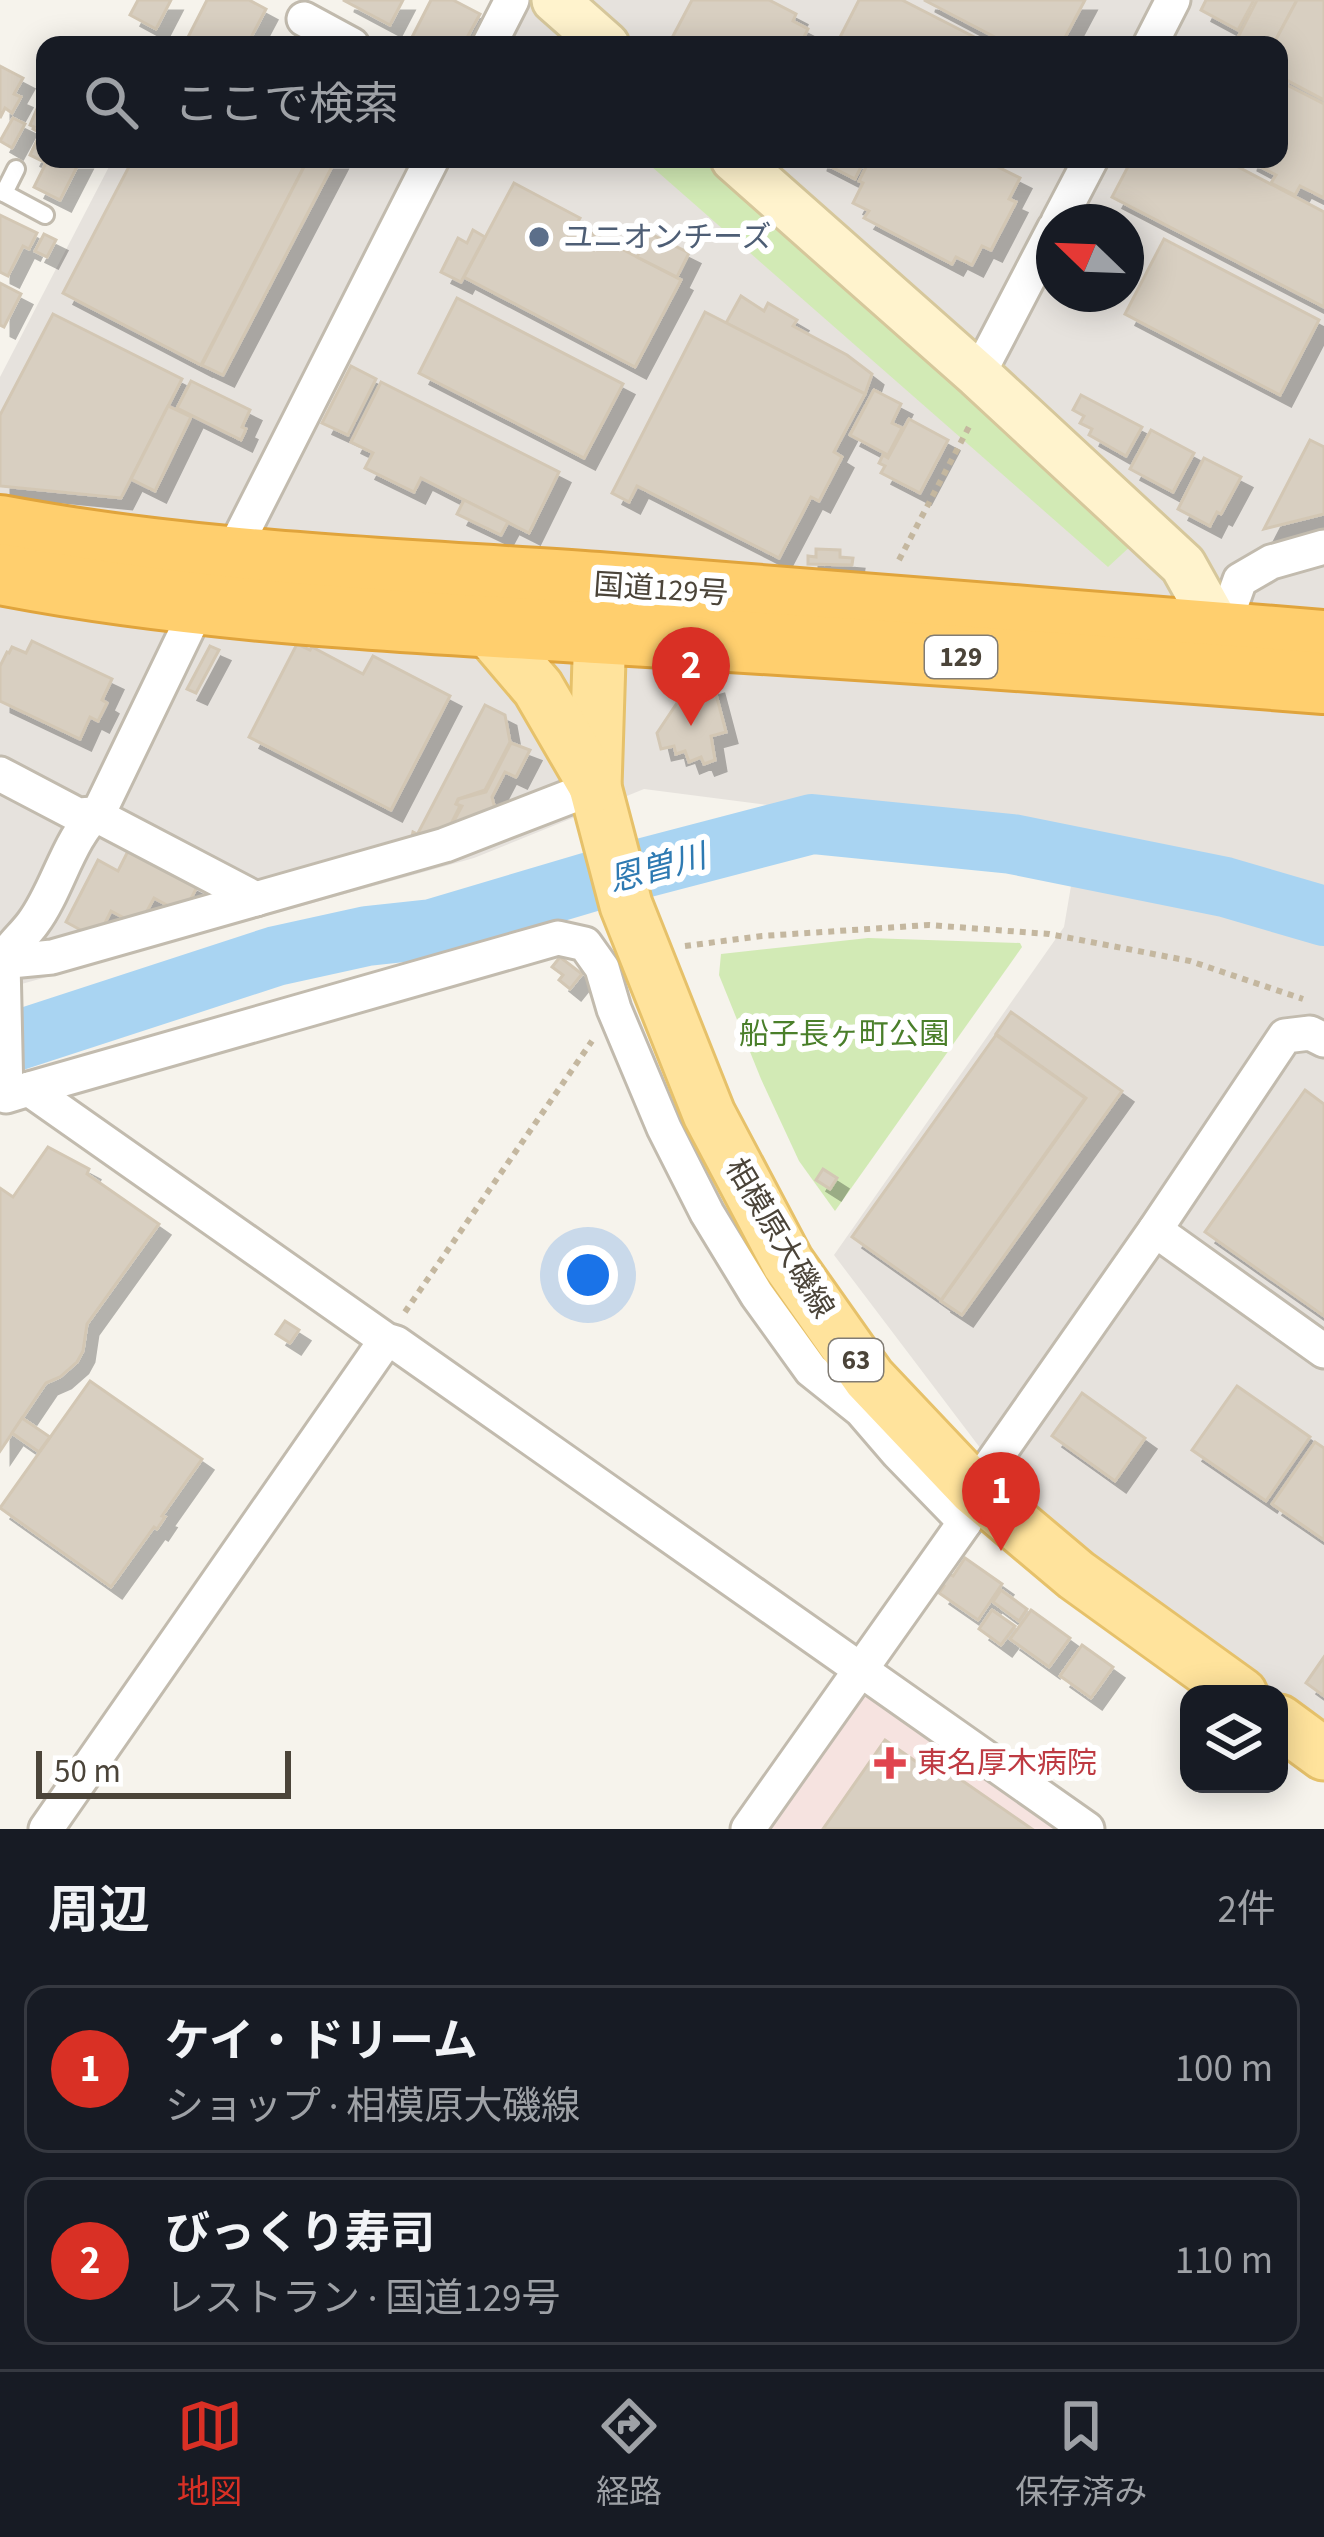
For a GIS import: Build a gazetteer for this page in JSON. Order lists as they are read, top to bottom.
{
  "streets": {
    "highway": ["国道129号", "129"],
    "main road": ["相模原大磯線", "63"]
  },
  "crossings": [
    ["国道129号", "63"],
    ["相模原大磯線", "63"]
  ],
  "water": ["恩曽川"],
  "parks": ["船子長ヶ町公園"],
  "places": {
    "other": ["ユニオンチーズ"],
    "health": ["東名厚木病院"]
  },
  "scale_bar": "50 m",
  "north": "top left",
  "page": {
    "search": "ここで検索",
    "pins": ["2", "1"],
    "scale": "50 m",
    "heading": ["周辺", "2件"],
    "list": [
      {
        "mark": "1",
        "name": "ケイ・ドリーム",
        "note": "ショップ · 相模原大磯線",
        "value": "100 m"
      },
      {
        "mark": "2",
        "name": "びっくり寿司",
        "note": "レストラン · 国道129号",
        "value": "110 m"
      }
    ],
    "nav": ["地図", "経路", "保存済み"]
  }
}
